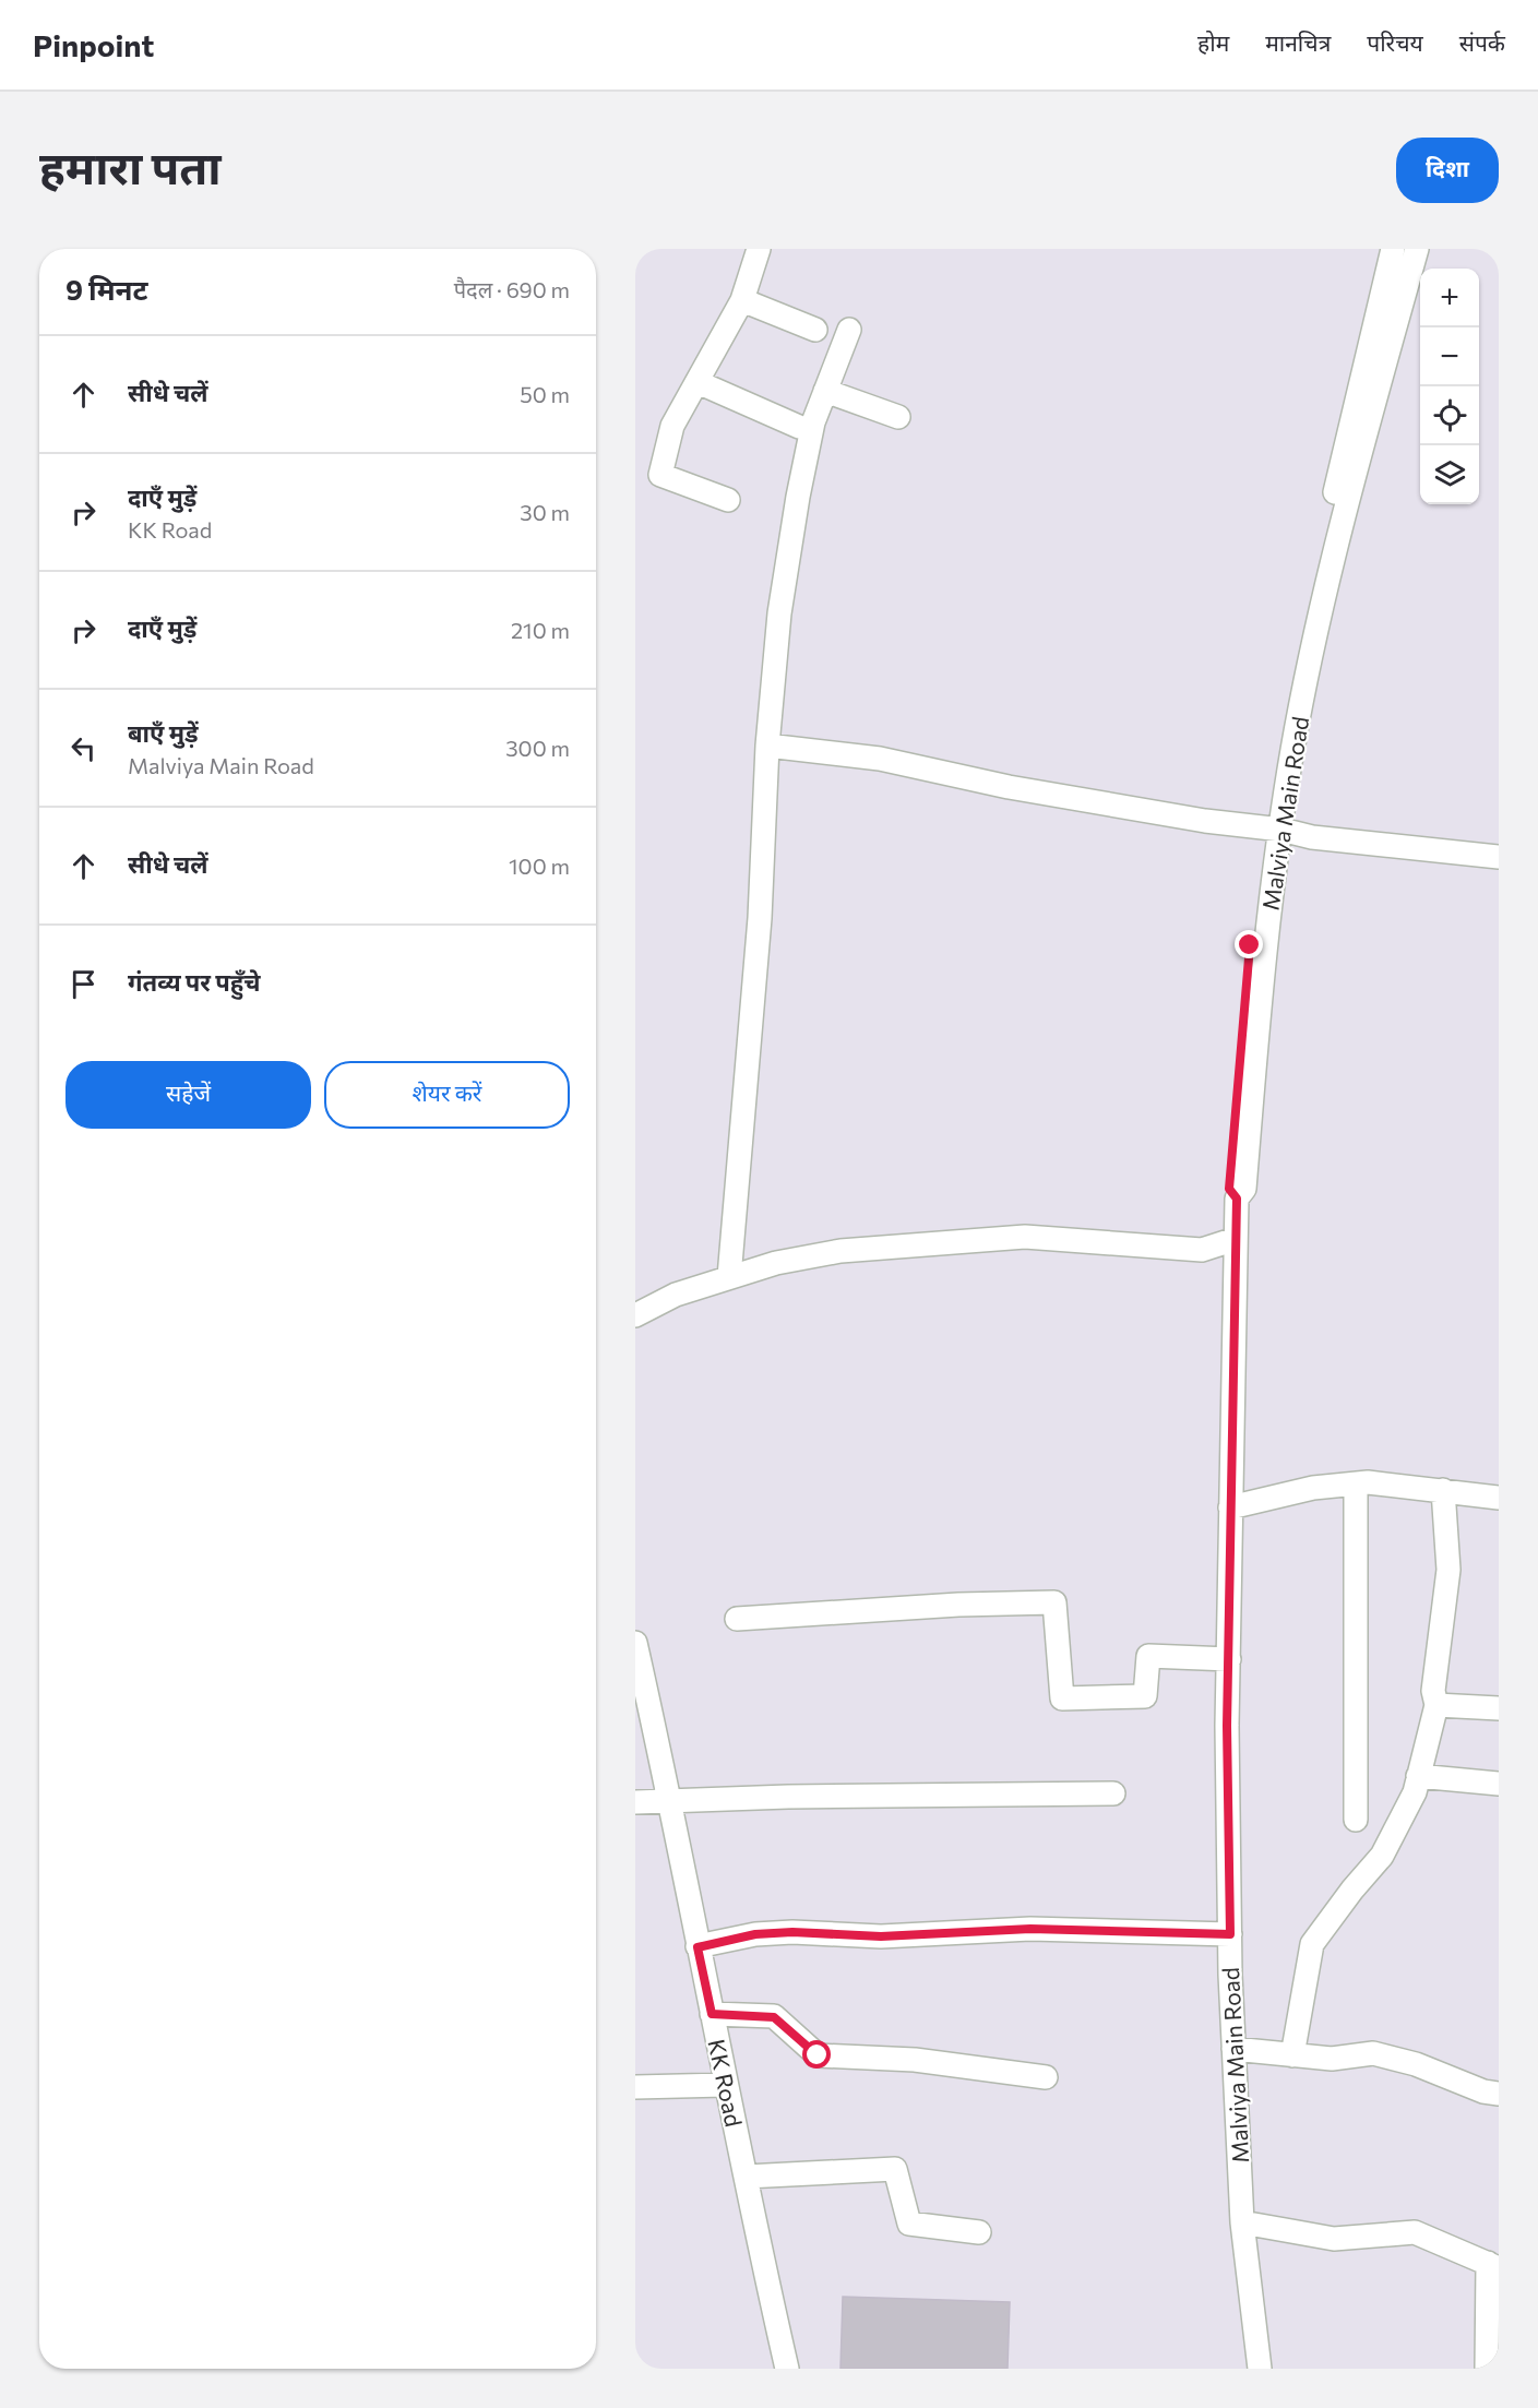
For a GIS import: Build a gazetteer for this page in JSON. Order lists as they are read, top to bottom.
{
  "streets": {
    "street": ["Malviya Main Road", "KK Road"]
  },
  "page": {
    "header": "Pinpoint",
    "nav": [
      "होम",
      "मानचित्र",
      "परिचय",
      "संपर्क"
    ],
    "title": "हमारा पता",
    "buttons": [
      "दिशा",
      ["सहेजें", "शेयर करें"]
    ],
    "heading": ["9 मिनट", "पैदल · 690 m"],
    "map_buttons": ["+", "−"],
    "list": [
      ["सीधे चलें", "50 m"],
      ["दाएँ मुड़ें", "KK Road", "30 m"],
      ["दाएँ मुड़ें", "210 m"],
      ["बाएँ मुड़ें", "Malviya Main Road", "300 m"],
      ["सीधे चलें", "100 m"],
      "गंतव्य पर पहुँचे"
    ]
  }
}
